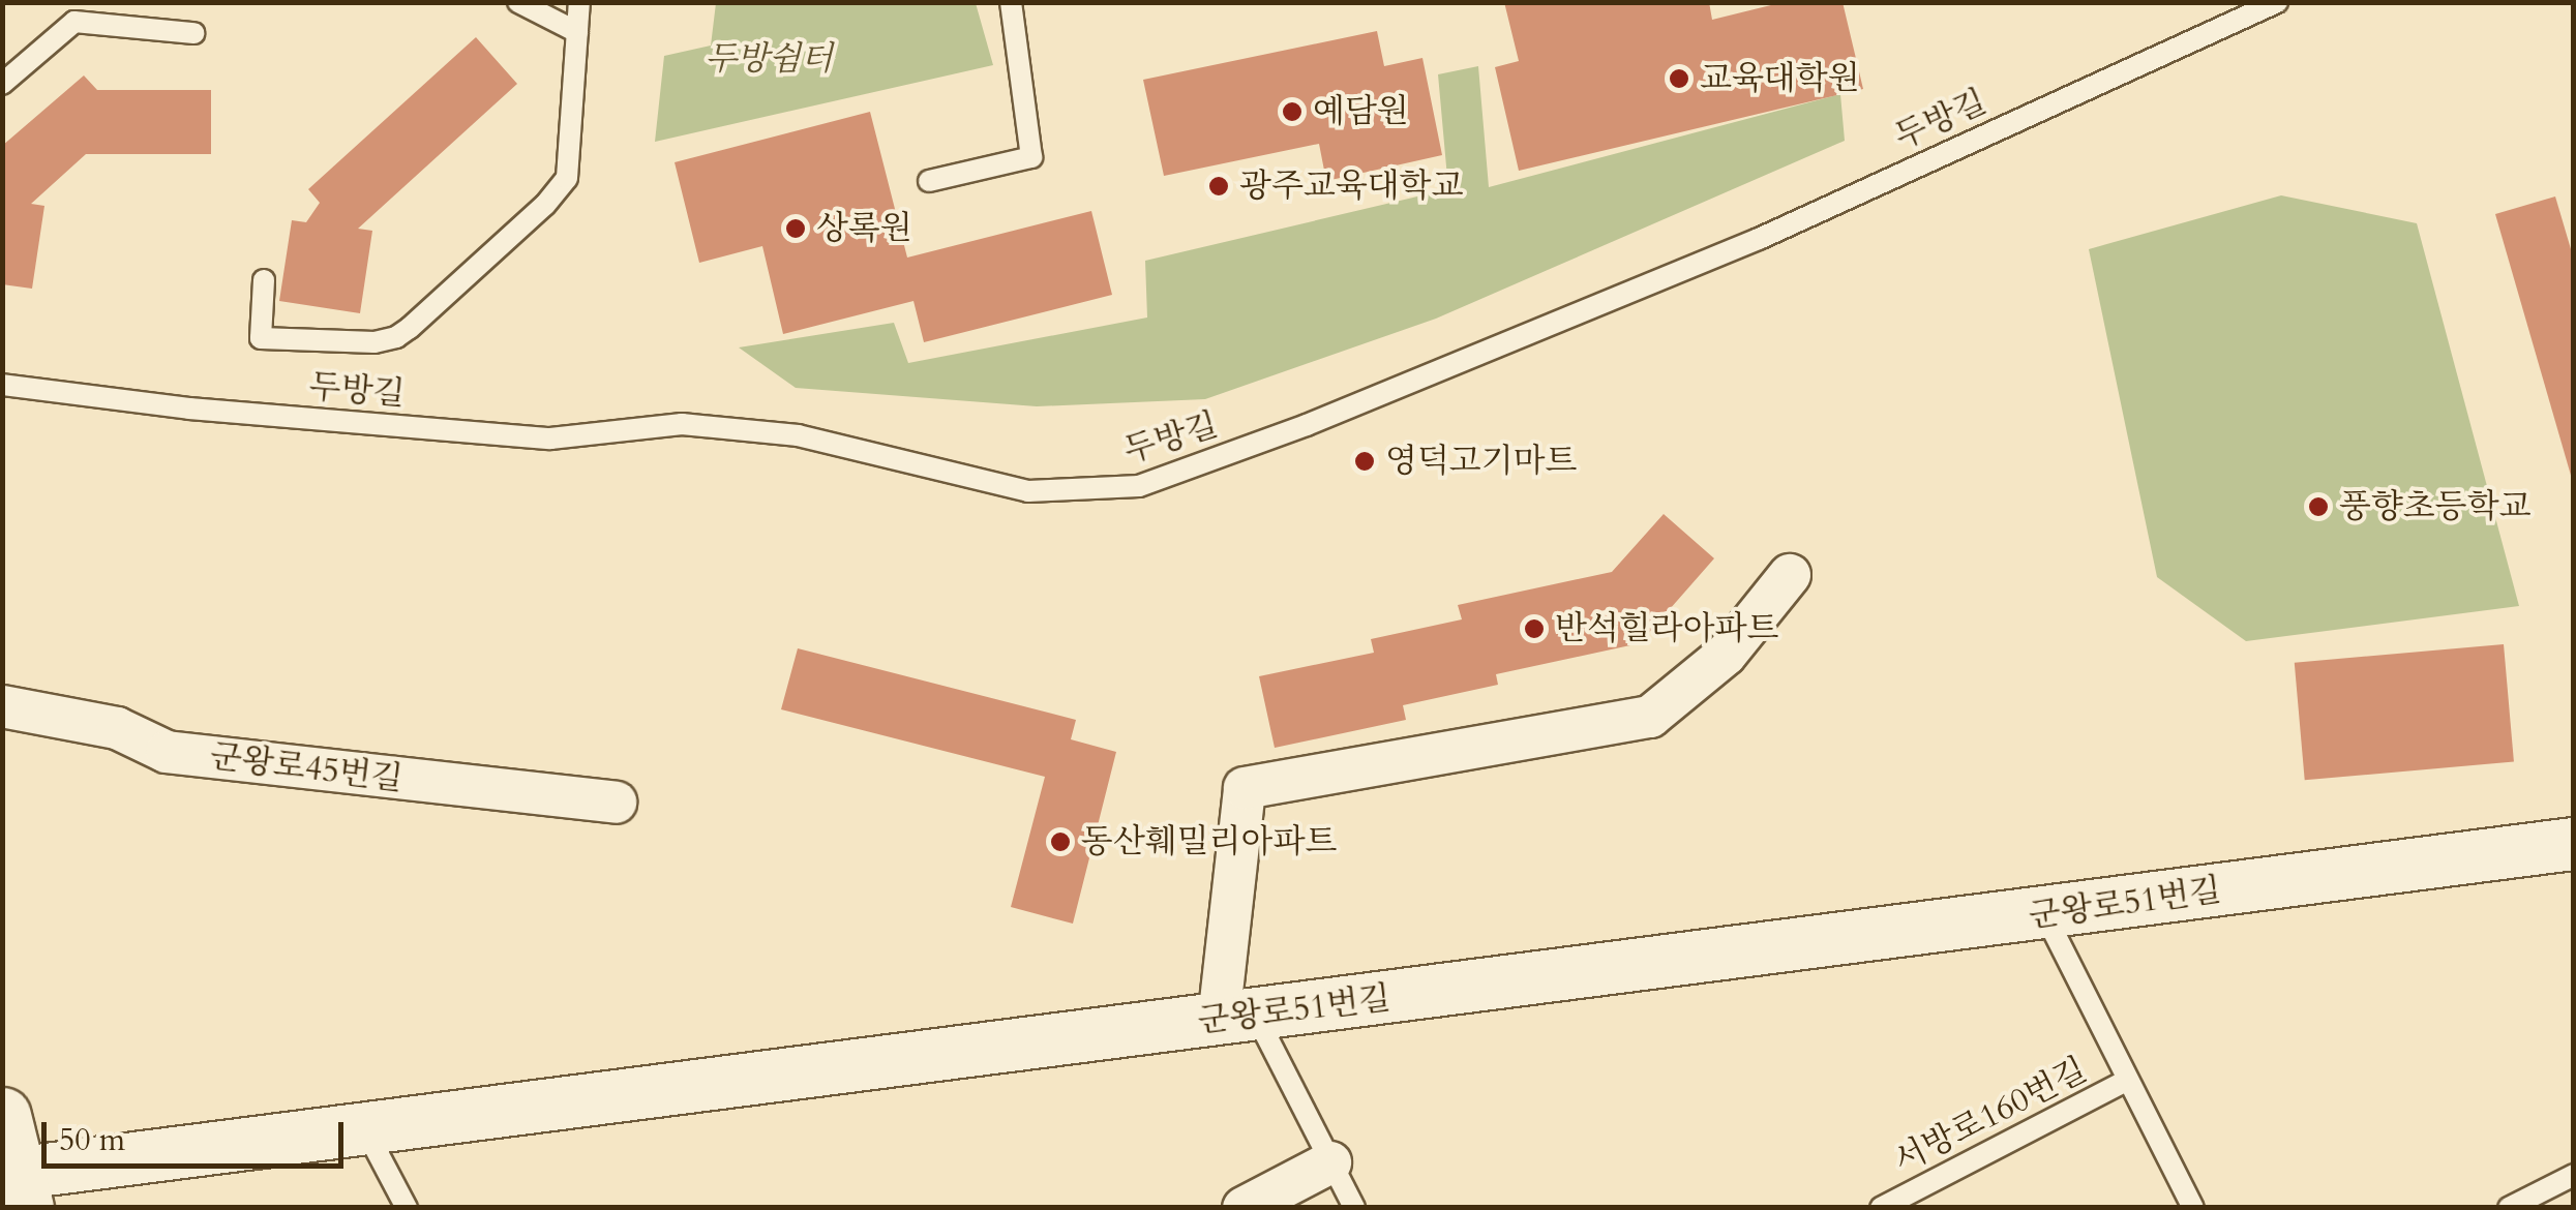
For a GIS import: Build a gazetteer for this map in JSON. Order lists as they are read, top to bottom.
{
  "streets": {
    "street": ["군왕로45번길", "군왕로51번길"],
    "lane": ["두방길", "서방로160번길"]
  },
  "crossings": [
    ["군왕로51번길", "서방로160번길"]
  ],
  "parks": ["두방쉼터"],
  "places": [
    "교육대학원",
    "예담원",
    "광주교육대학교",
    "상록원",
    "영덕고기마트",
    "풍향초등학교",
    "반석힐라아파트",
    "동산훼밀리아파트"
  ],
  "scale_bar": "50 m"
}
